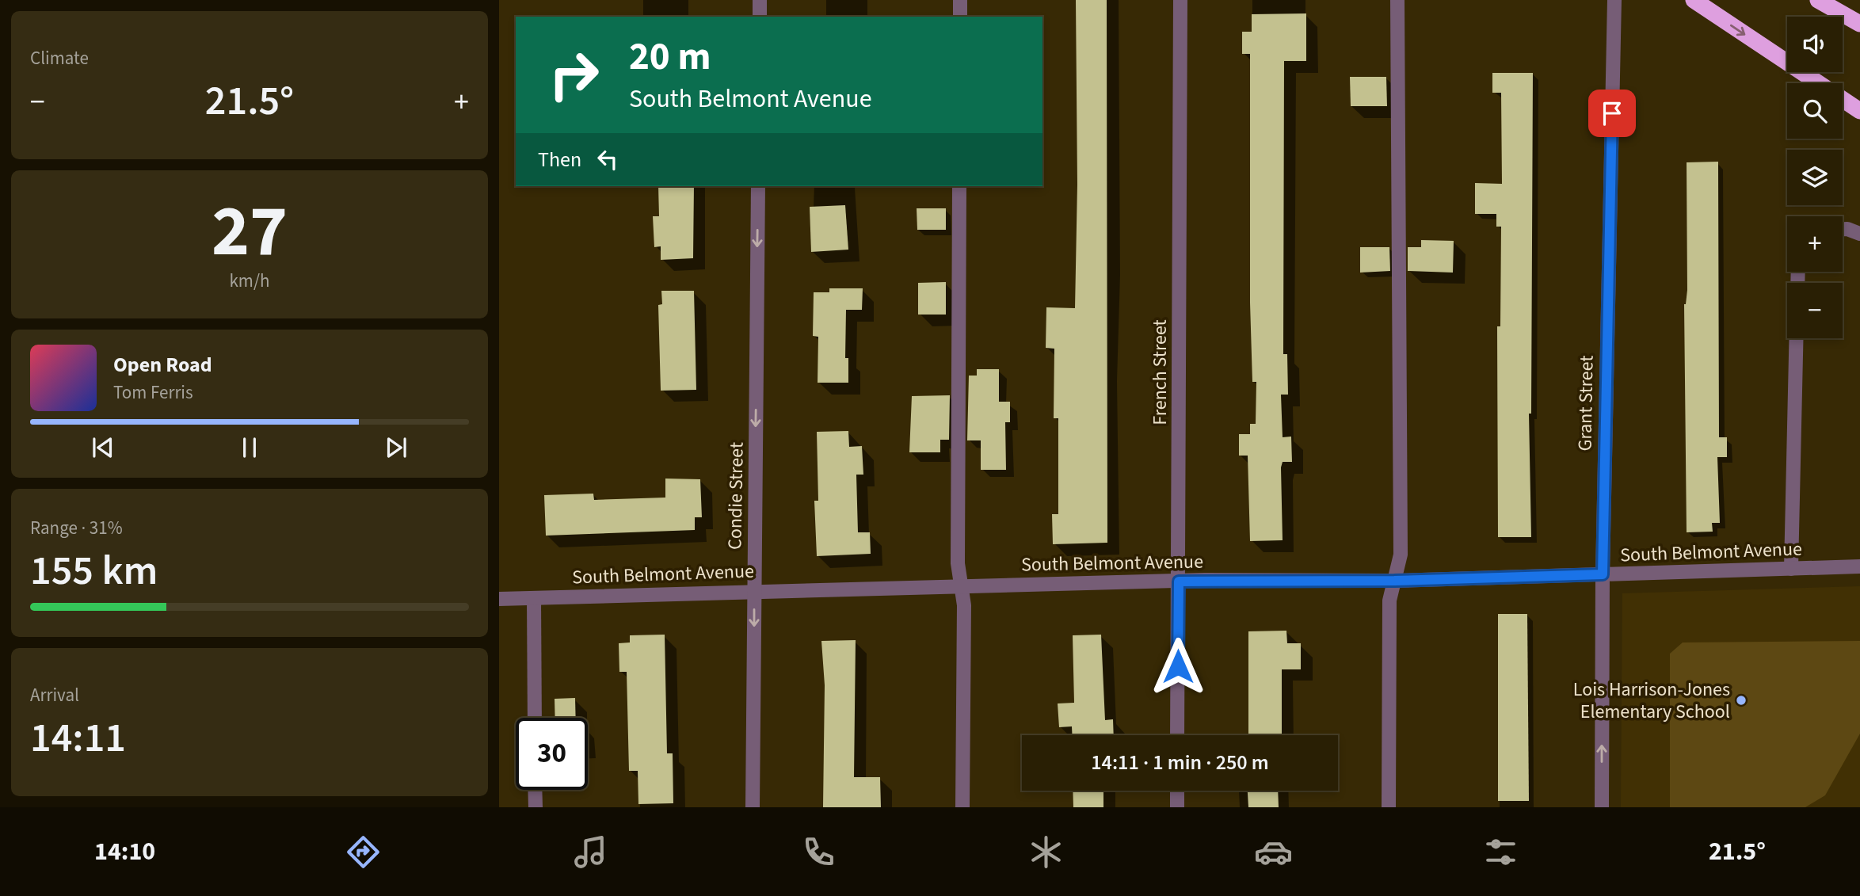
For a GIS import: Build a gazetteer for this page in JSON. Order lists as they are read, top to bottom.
{
  "streets": {
    "street": [
      "French Street",
      "Grant Street",
      "Condie Street",
      "South Belmont Avenue"
    ]
  },
  "crossings": [
    ["French Street", "South Belmont Avenue"],
    ["Grant Street", "South Belmont Avenue"],
    ["Condie Street", "South Belmont Avenue"]
  ],
  "one_way": ["Condie Street"],
  "places": ["Lois Harrison-Jones Elementary School"],
  "page": {
    "tile": [
      "Climate",
      ["27", "km/h"],
      ["Range · 31%", "155 km"],
      ["Arrival", "14:11"]
    ],
    "map_buttons": ["+", "−"],
    "turn": ["20 m", "South Belmont Avenue"],
    "heat": ["−", "21.5°", "+"],
    "then": "Then",
    "song": ["Open Road", "Tom Ferris"],
    "limit": "30",
    "trip": "14:11 · 1 min · 250 m",
    "tabs": ["14:10", "21.5°"]
  }
}
